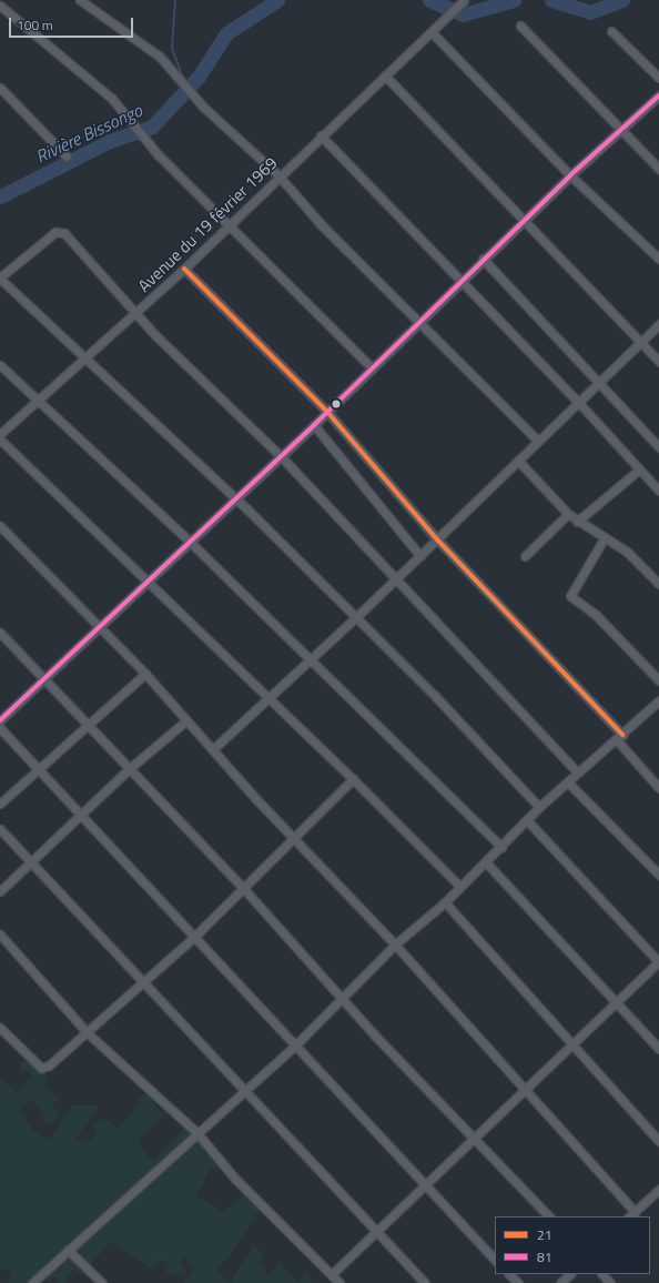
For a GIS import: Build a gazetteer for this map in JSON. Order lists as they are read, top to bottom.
{
  "streets": {
    "street": ["Avenue du 19 février 1969"]
  },
  "water": ["Rivière Bissongo"],
  "lines": ["transit line 81", "transit line 21"],
  "legend": ["21", "81"],
  "scale_bar": "100 m"
}
